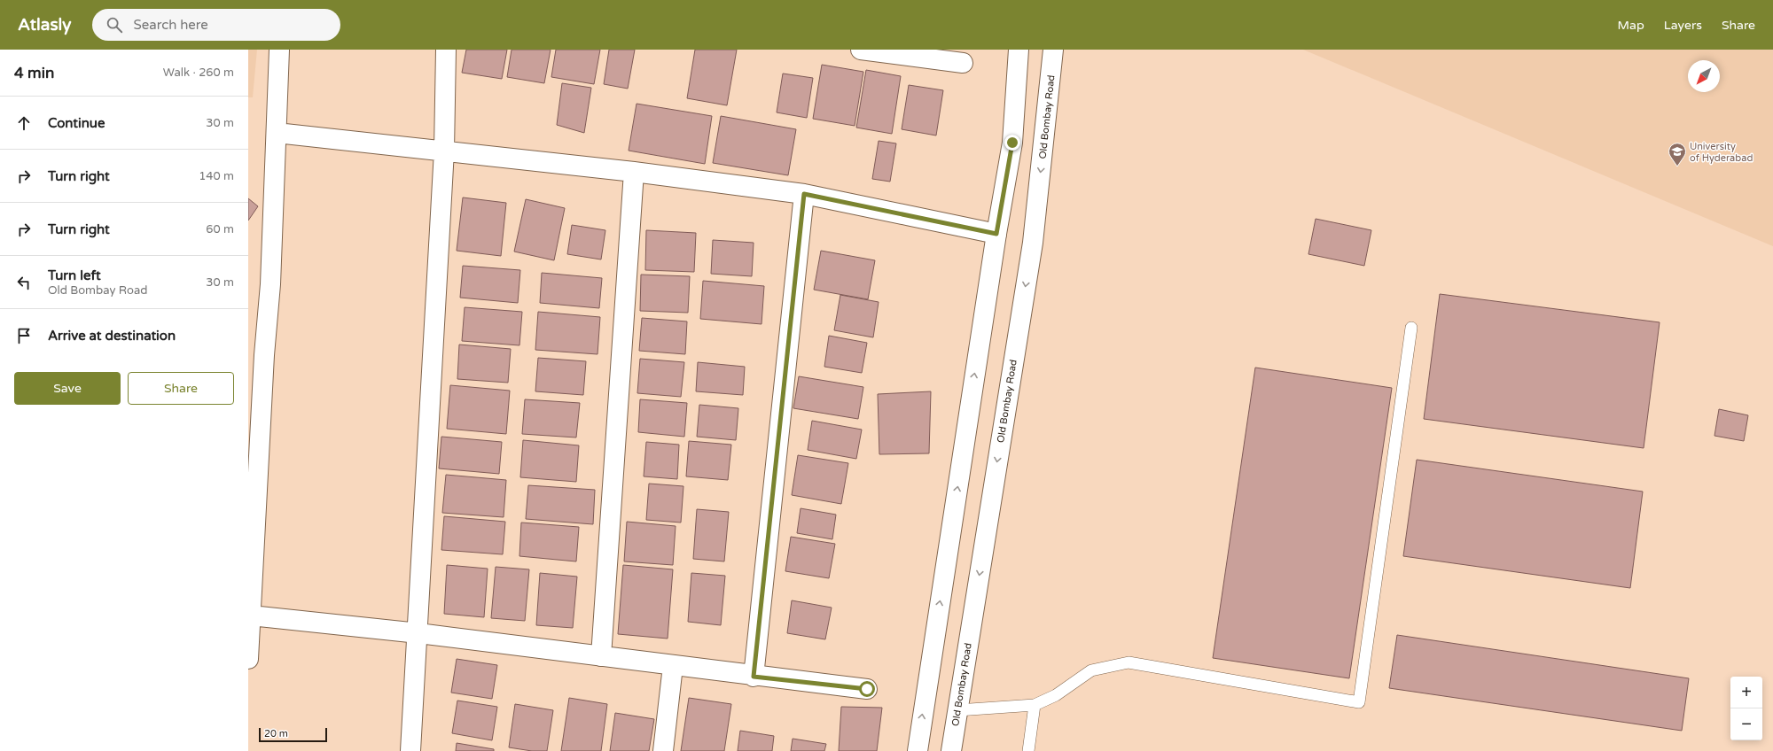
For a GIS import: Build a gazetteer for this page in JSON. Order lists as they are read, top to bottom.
{
  "streets": {
    "street": ["Old Bombay Road"]
  },
  "places": {
    "school or university": ["University of Hyderabad"]
  },
  "scale_bar": "20 m",
  "north": "bottom left",
  "page": {
    "header": "Atlasly",
    "search": "Search here",
    "nav": ["Map", "Layers", "Share"],
    "heading": ["4 min", "Walk · 260 m"],
    "list": [
      ["Continue", "30 m"],
      ["Turn right", "140 m"],
      ["Turn right", "60 m"],
      ["Turn left", "Old Bombay Road", "30 m"],
      "Arrive at destination"
    ],
    "buttons": ["Save", "Share"],
    "map_buttons": ["+", "−"],
    "scale": "20 m"
  }
}
